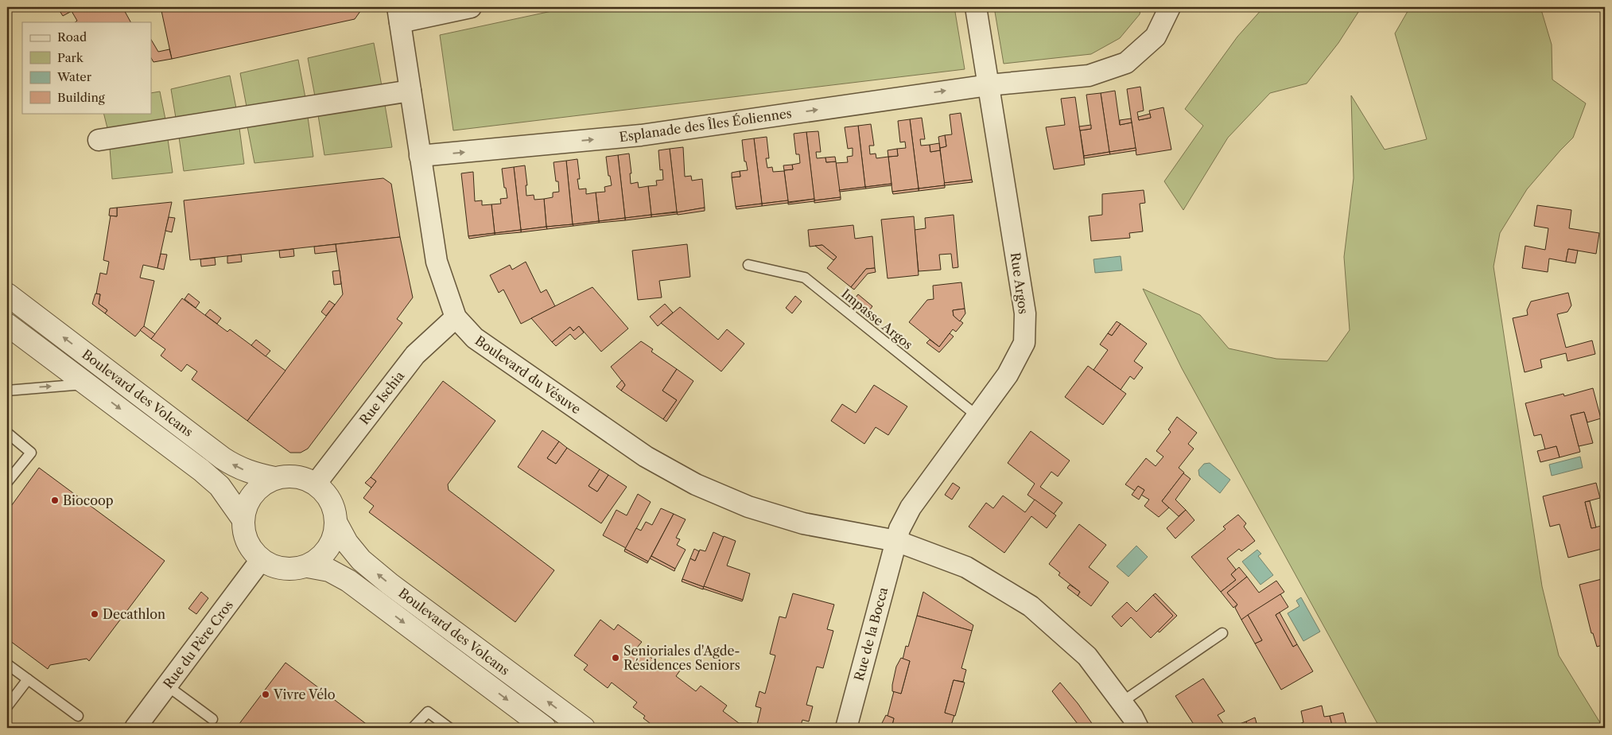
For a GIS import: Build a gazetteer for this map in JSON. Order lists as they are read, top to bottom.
{
  "streets": {
    "street": [
      "Esplanade des Îles Éoliennes",
      "Rue Argos",
      "Boulevard du Vésuve",
      "Boulevard des Volcans",
      "Rue Ischia",
      "Rue de la Bocca",
      "Rue du Père Cros"
    ],
    "lane": ["Impasse Argos"]
  },
  "crossings": [
    ["Esplanade des Îles Éoliennes", "Rue Argos"],
    ["Esplanade des Îles Éoliennes", "Boulevard du Vésuve"],
    ["Rue Argos", "Impasse Argos"],
    ["Rue Argos", "Boulevard du Vésuve"],
    ["Rue Argos", "Rue de la Bocca"],
    ["Boulevard du Vésuve", "Rue Ischia"],
    ["Boulevard du Vésuve", "Rue de la Bocca"],
    ["Boulevard des Volcans", "Rue Ischia"],
    ["Boulevard des Volcans", "Rue du Père Cros"],
    ["Rue Ischia", "Rue du Père Cros"]
  ],
  "one_way": ["Esplanade des Îles Éoliennes"],
  "places": [
    "Biocoop",
    "Decathlon",
    "Senioriales d'Agde- Résidences Seniors",
    "Vivre Vélo"
  ],
  "legend": [
    "Road",
    "Park",
    "Water",
    "Building"
  ]
}
